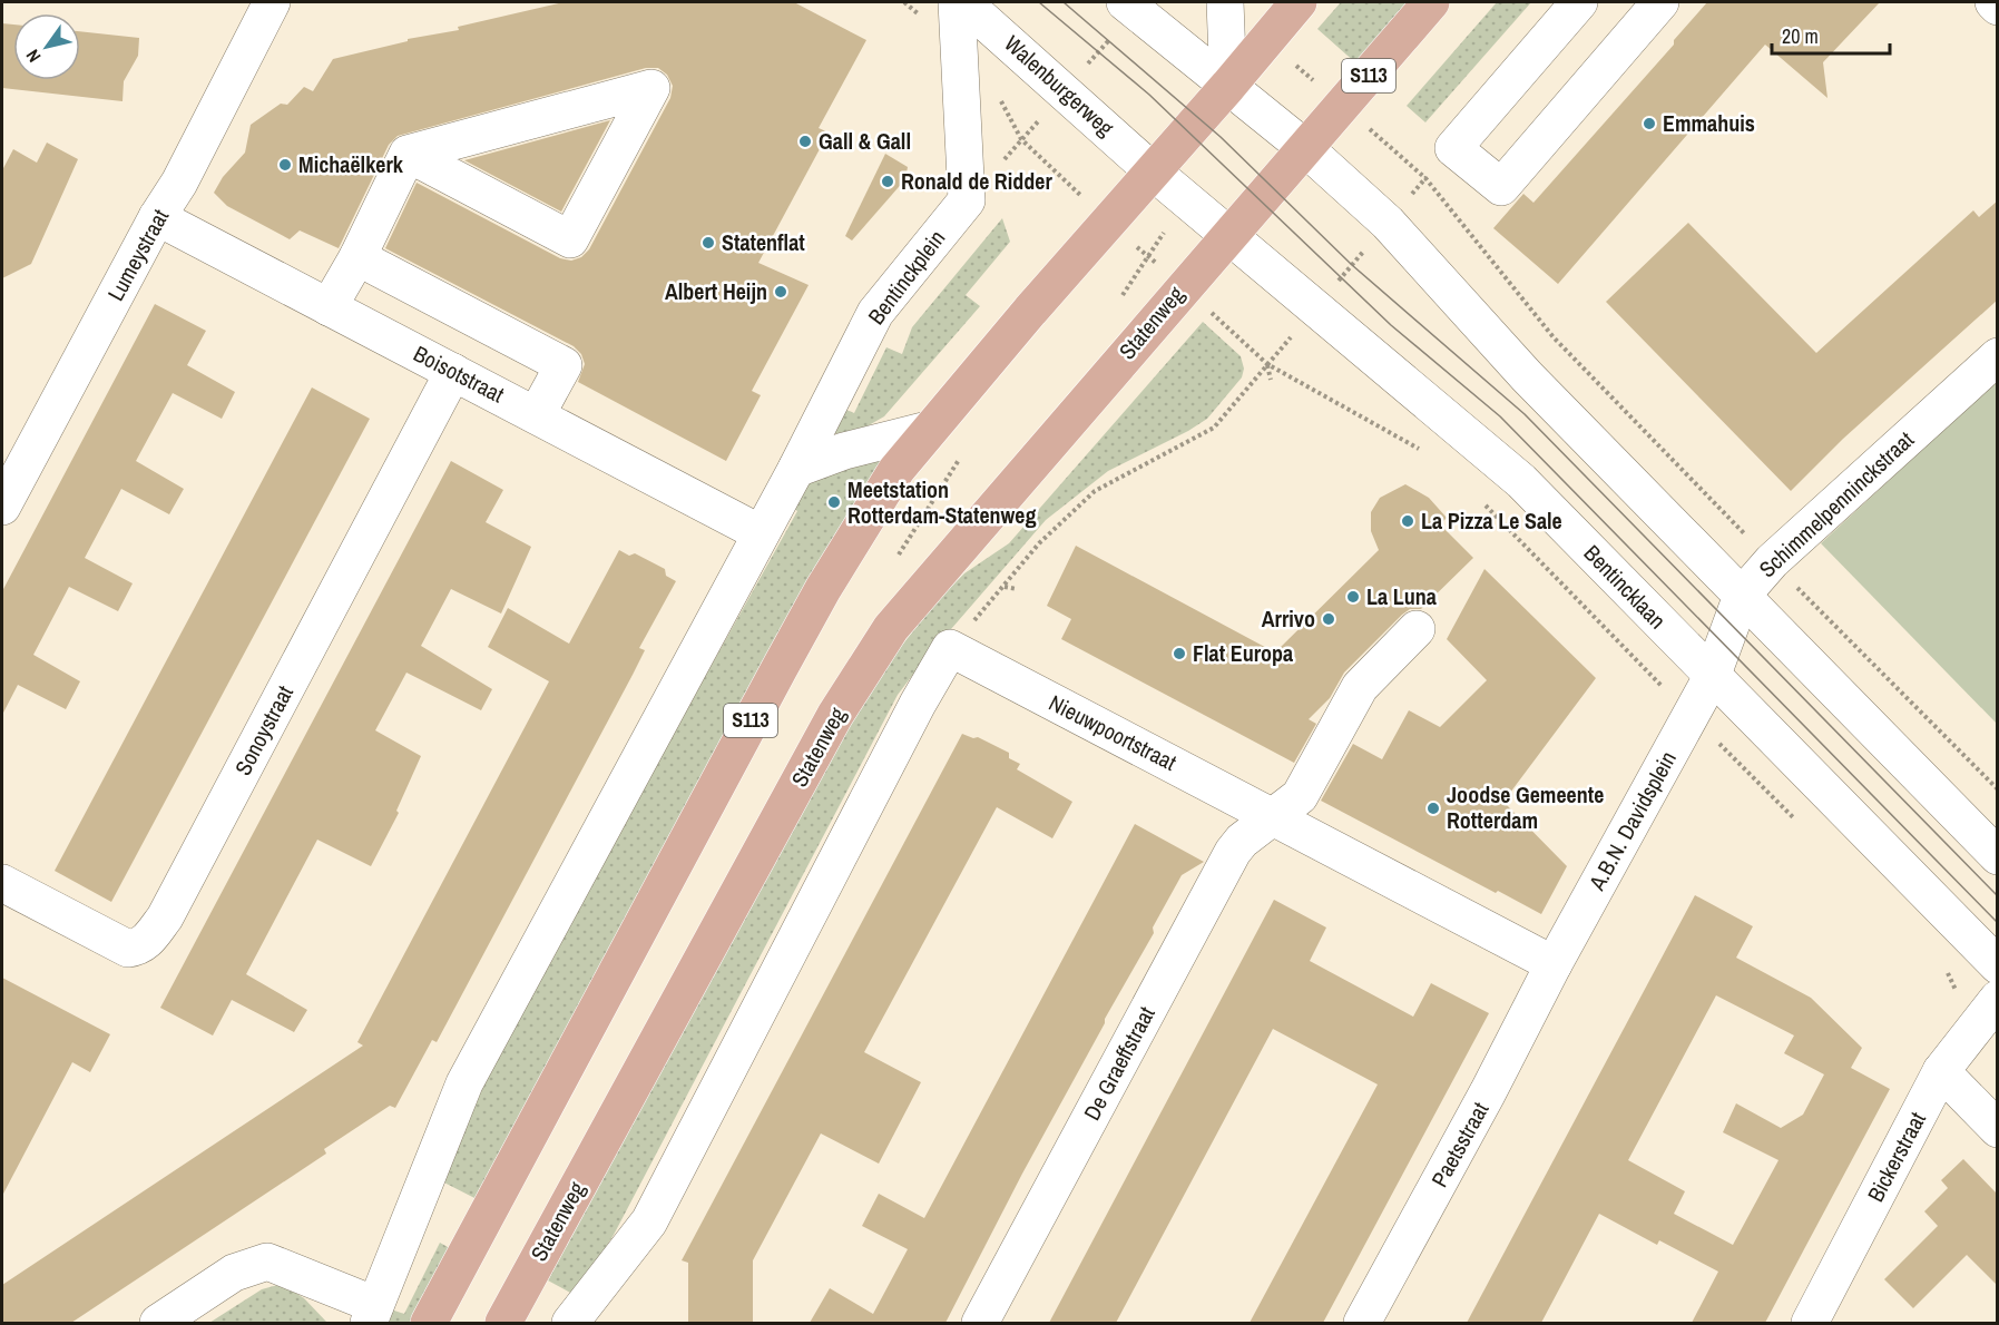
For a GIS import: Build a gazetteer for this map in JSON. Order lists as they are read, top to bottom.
{
  "streets": {
    "main road": ["S113", "Statenweg"],
    "street": [
      "Walenburgerweg",
      "Lumeystraat",
      "Bentinckplein",
      "Boisotstraat",
      "Schimmelpenninckstraat",
      "Bentincklaan",
      "Sonoystraat",
      "Nieuwpoortstraat",
      "A.B.N. Davidsplein",
      "De Graeffstraat",
      "Paetsstraat",
      "Bickerstraat"
    ]
  },
  "crossings": [
    ["S113", "Walenburgerweg"],
    ["S113", "Statenweg"],
    ["S113", "Bentincklaan"],
    ["Lumeystraat", "Boisotstraat"],
    ["Bentinckplein", "Boisotstraat"],
    ["Statenweg", "Bentincklaan"],
    ["Boisotstraat", "Sonoystraat"],
    ["Schimmelpenninckstraat", "Bentincklaan"],
    ["Schimmelpenninckstraat", "A.B.N. Davidsplein"],
    ["Bentincklaan", "A.B.N. Davidsplein"],
    ["Nieuwpoortstraat", "A.B.N. Davidsplein"],
    ["Nieuwpoortstraat", "De Graeffstraat"],
    ["Nieuwpoortstraat", "Paetsstraat"],
    ["A.B.N. Davidsplein", "Paetsstraat"]
  ],
  "places": [
    "Emmahuis",
    "Gall & Gall",
    "Michaëlkerk",
    "Ronald de Ridder",
    "Statenflat",
    "Albert Heijn",
    "Meetstation Rotterdam-Statenweg",
    "La Pizza Le Sale",
    "La Luna",
    "Arrivo",
    "Flat Europa",
    "Joodse Gemeente Rotterdam"
  ],
  "scale_bar": "20 m",
  "north": "bottom left"
}
